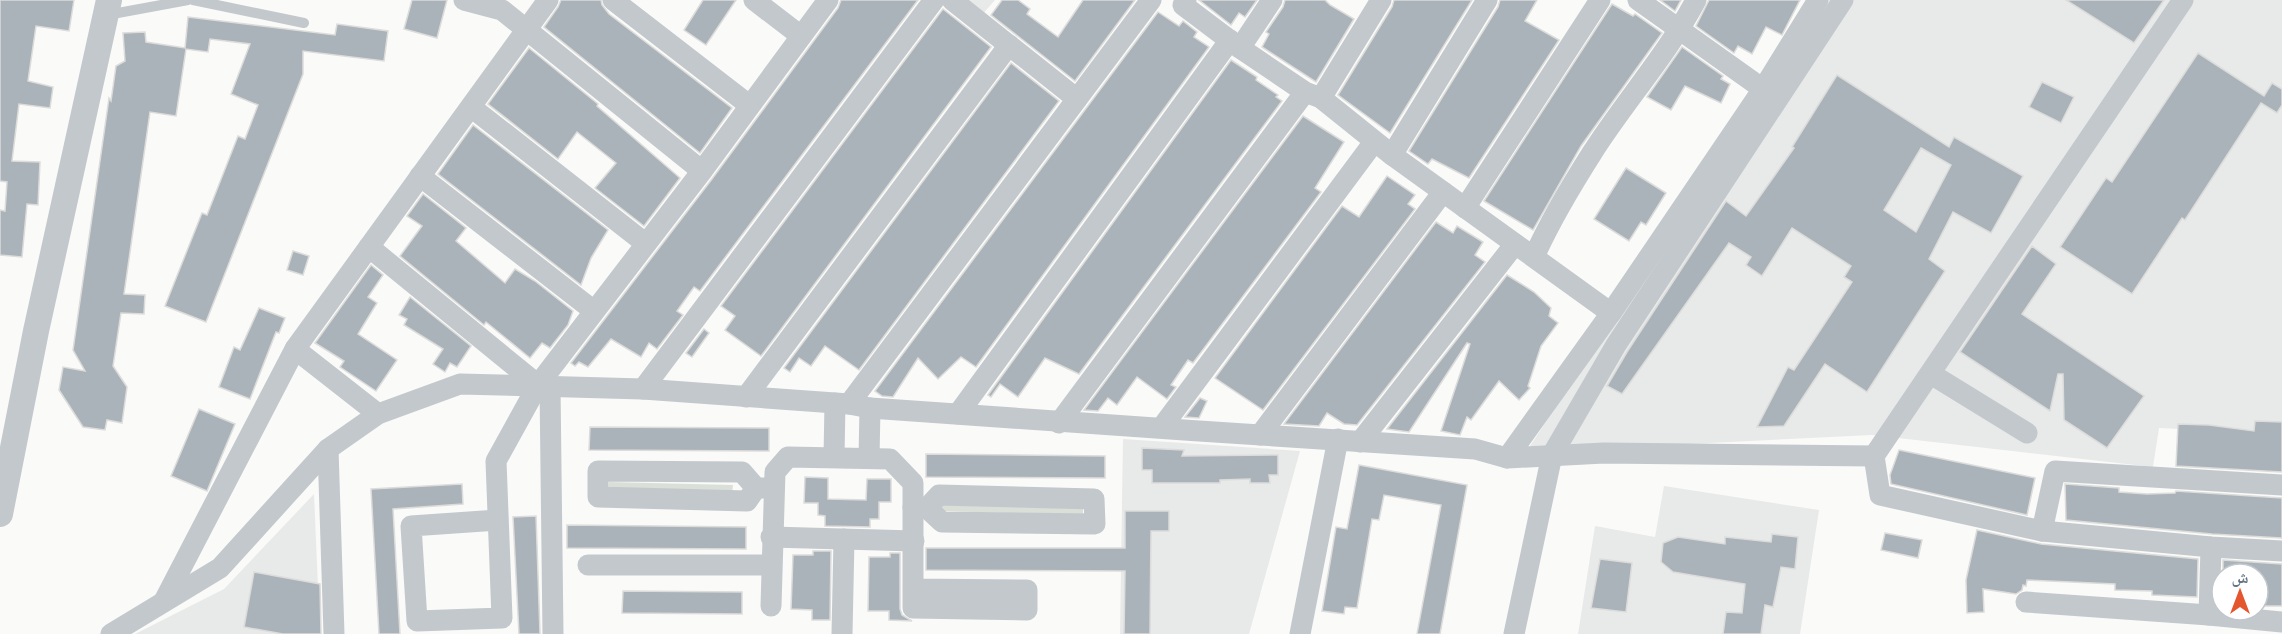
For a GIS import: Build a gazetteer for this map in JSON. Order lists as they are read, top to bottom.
{
  "north": "top"
}
